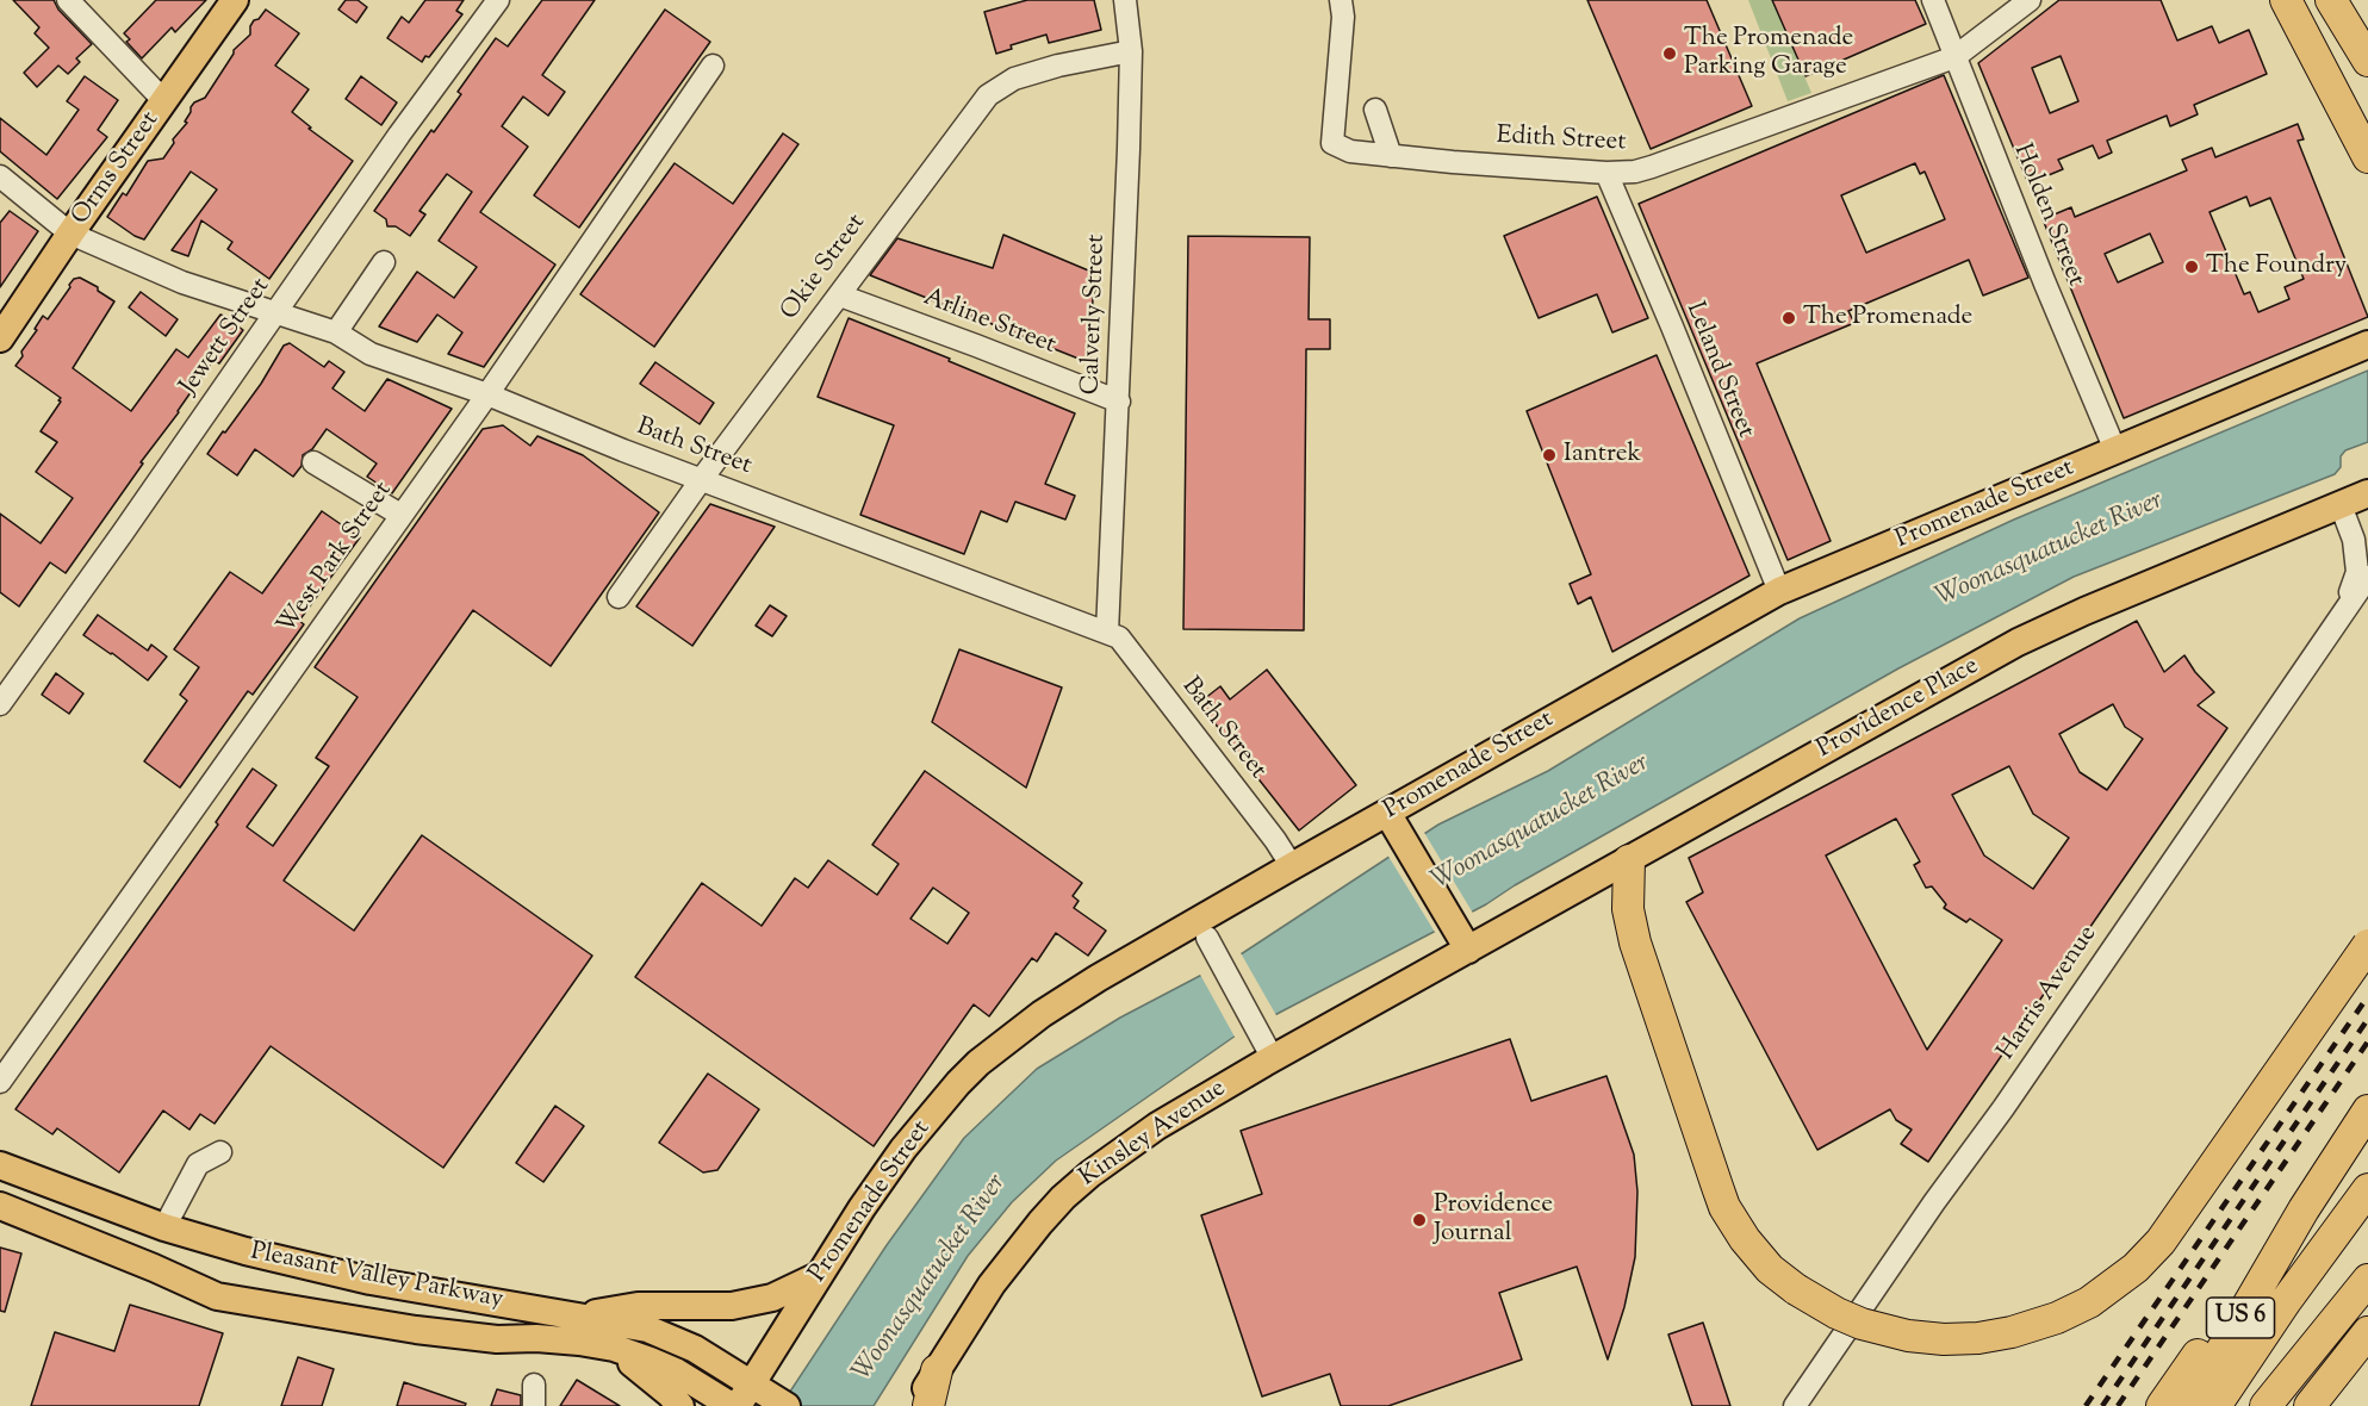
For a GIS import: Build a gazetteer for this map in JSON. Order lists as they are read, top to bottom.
{
  "streets": {
    "highway": ["US 6"],
    "main road": [
      "Orms Street",
      "Promenade Street",
      "Providence Place",
      "Kinsley Avenue",
      "Pleasant Valley Parkway"
    ],
    "street": [
      "Edith Street",
      "Holden Street",
      "Okie Street",
      "Calverly Street",
      "Arline Street",
      "Jewett Street",
      "Leland Street",
      "Bath Street",
      "West Park Street",
      "Harris Avenue"
    ]
  },
  "crossings": [
    ["Edith Street", "Holden Street"],
    ["Edith Street", "Leland Street"],
    ["Orms Street", "Bath Street"],
    ["Holden Street", "Promenade Street"],
    ["Okie Street", "Calverly Street"],
    ["Okie Street", "Arline Street"],
    ["Okie Street", "Bath Street"],
    ["Calverly Street", "Arline Street"],
    ["Calverly Street", "Bath Street"],
    ["Jewett Street", "Bath Street"],
    ["Leland Street", "Promenade Street"],
    ["Bath Street", "Promenade Street"],
    ["Bath Street", "West Park Street"],
    ["Promenade Street", "Pleasant Valley Parkway"],
    ["Providence Place", "Harris Avenue"],
    ["Providence Place", "Kinsley Avenue"]
  ],
  "water": ["Woonasquatucket River"],
  "places": [
    "The Promenade Parking Garage",
    "The Foundry",
    "The Promenade",
    "Iantrek",
    "Providence Journal"
  ]
}
